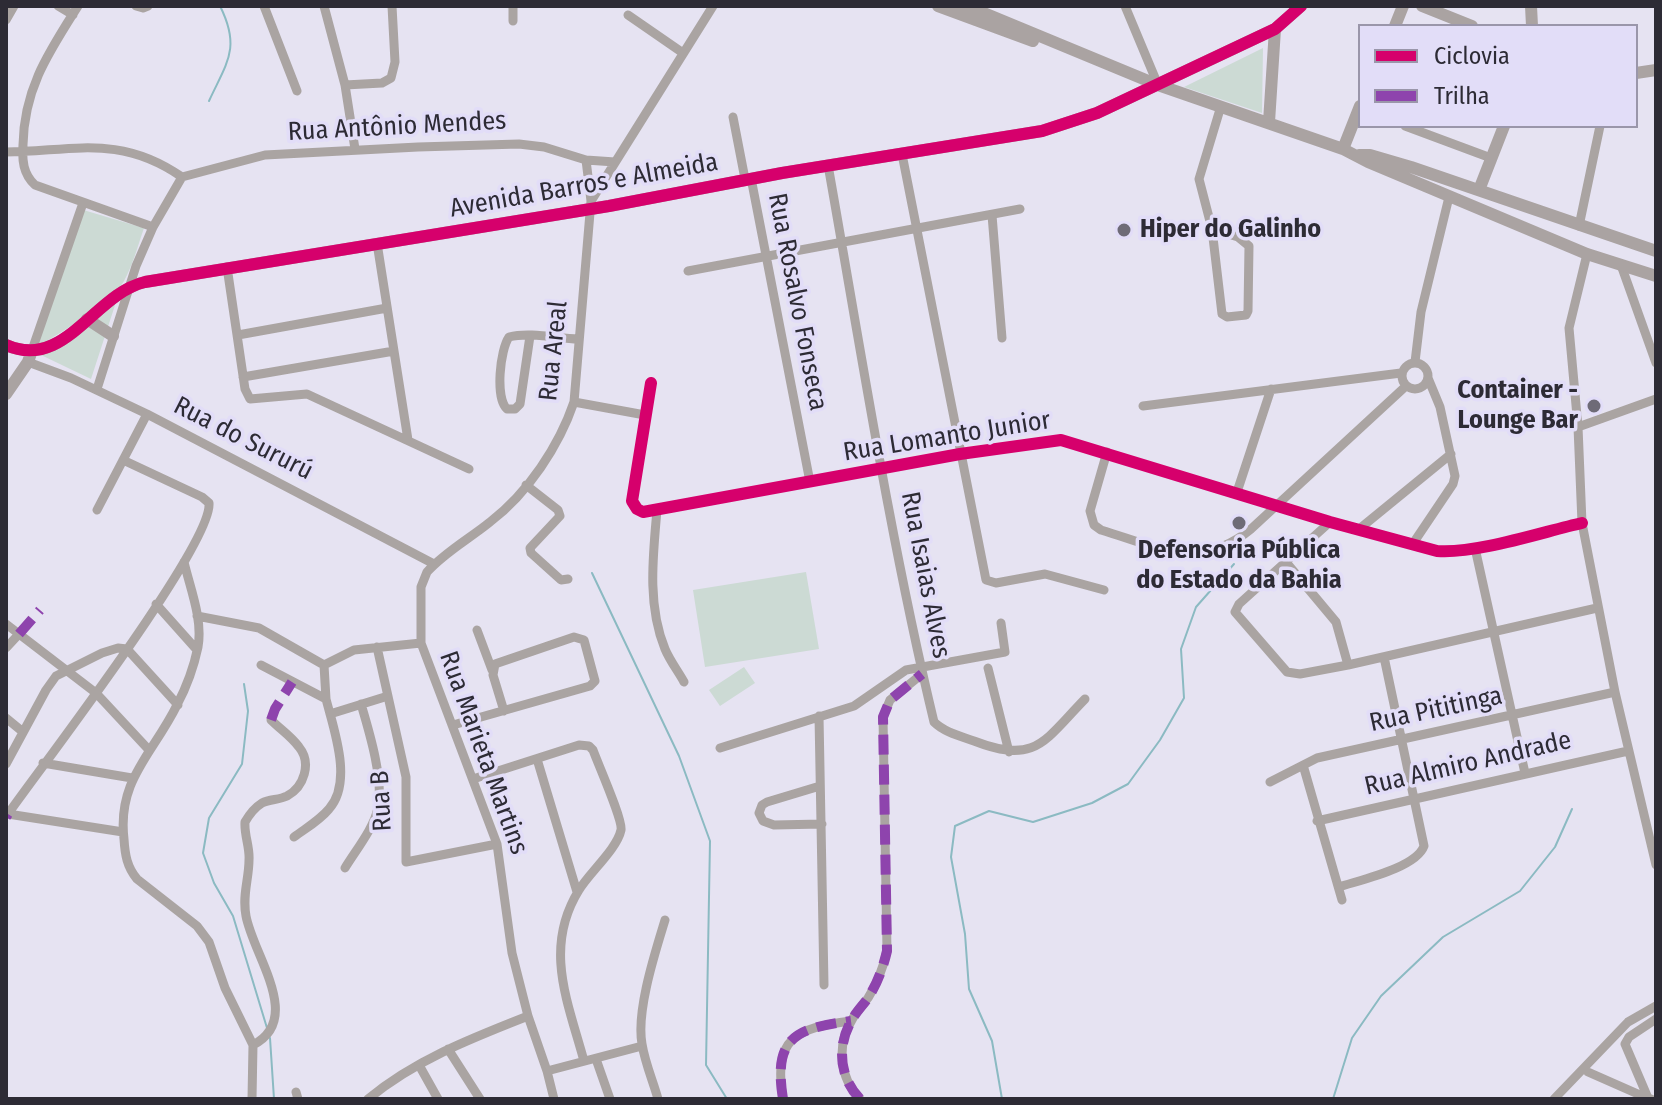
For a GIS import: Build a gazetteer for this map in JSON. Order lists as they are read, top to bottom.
{
  "streets": {
    "street": [
      "Rua Antônio Mendes",
      "Avenida Barros e Almeida",
      "Rua Rosalvo Fonseca",
      "Rua Areal",
      "Rua Lomanto Junior",
      "Rua do Sururú",
      "Rua Isaias Alves",
      "Rua Pititinga",
      "Rua Marieta Martins",
      "Rua Almiro Andrade",
      "Rua B"
    ]
  },
  "crossings": [
    ["Avenida Barros e Almeida", "Rua Rosalvo Fonseca"],
    ["Avenida Barros e Almeida", "Rua Areal"],
    ["Avenida Barros e Almeida", "Rua do Sururú"],
    ["Avenida Barros e Almeida", "Rua Isaias Alves"],
    ["Rua Rosalvo Fonseca", "Rua Lomanto Junior"],
    ["Rua Areal", "Rua do Sururú"],
    ["Rua Areal", "Rua Marieta Martins"],
    ["Rua Lomanto Junior", "Rua Isaias Alves"],
    ["Rua do Sururú", "Rua Marieta Martins"],
    ["Rua Marieta Martins", "Rua B"]
  ],
  "places": ["Hiper do Galinho", "Container - Lounge Bar", "Defensoria Pública do Estado da Bahia"],
  "legend": ["Ciclovia", "Trilha"]
}
